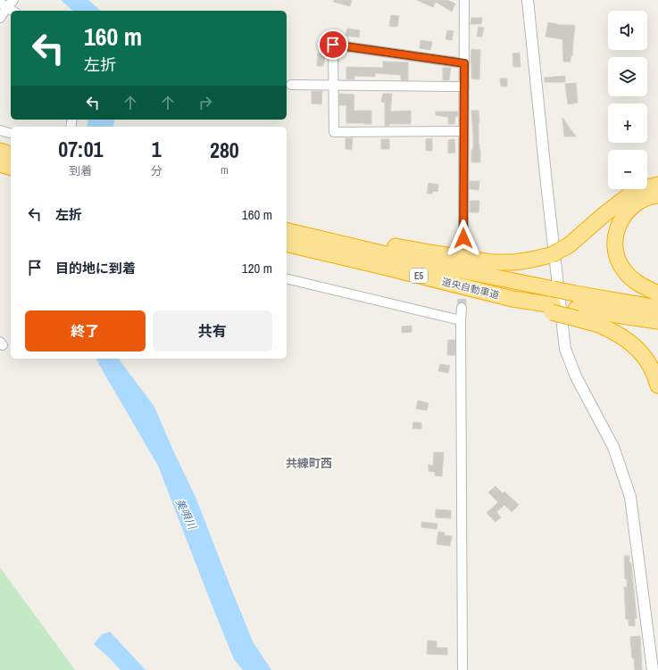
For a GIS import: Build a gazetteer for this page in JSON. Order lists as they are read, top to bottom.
{
  "streets": {
    "highway": ["E5", "道央自動車道"]
  },
  "districts": ["共練町西"],
  "water": ["美唄川"],
  "page": {
    "map_buttons": ["+", "−"],
    "turn": ["160 m", "左折"],
    "eta": [
      "07:01",
      "到着",
      "1",
      "分",
      "280",
      "m"
    ],
    "list": [
      {
        "name": "左折",
        "value": "160 m"
      },
      {
        "name": "目的地に到着",
        "value": "120 m"
      }
    ],
    "buttons": ["終了", "共有"]
  }
}
